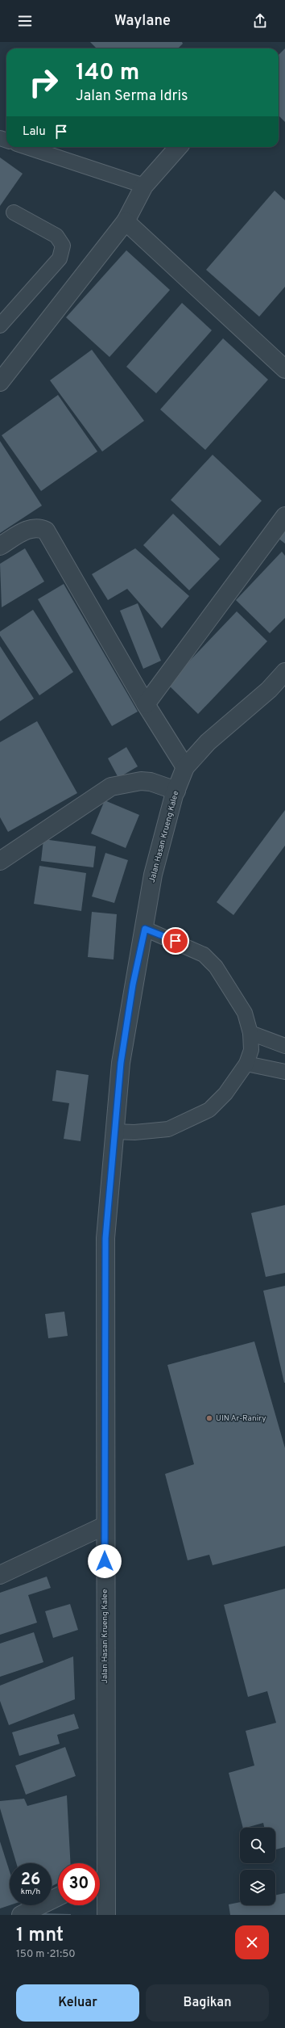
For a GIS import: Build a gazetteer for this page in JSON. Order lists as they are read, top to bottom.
{
  "streets": {
    "street": ["Jalan Hasan Krueng Kalee"]
  },
  "places": ["UIN Ar-Raniry"],
  "page": {
    "header": "Waylane",
    "turn": ["140 m", "Jalan Serma Idris"],
    "then": "Lalu",
    "speed": "26 km/h",
    "limit": "30",
    "heading": ["1 mnt", "150 m · 21:50"],
    "buttons": ["Keluar", "Bagikan"]
  }
}
